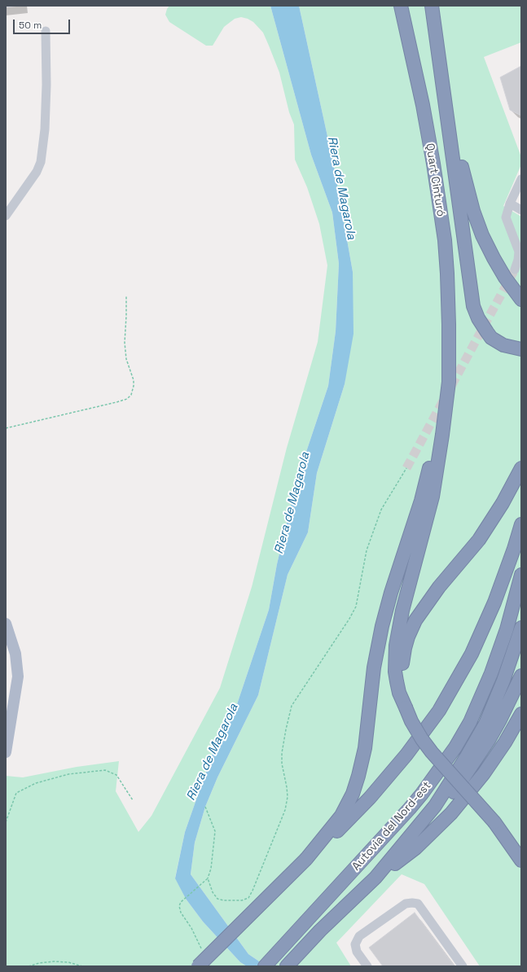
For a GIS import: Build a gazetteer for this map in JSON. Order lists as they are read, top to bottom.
{
  "streets": {
    "highway": ["Quart Cinturó", "Autovia del Nord-est"]
  },
  "water": ["Riera de Magarola"],
  "scale_bar": "50 m"
}
